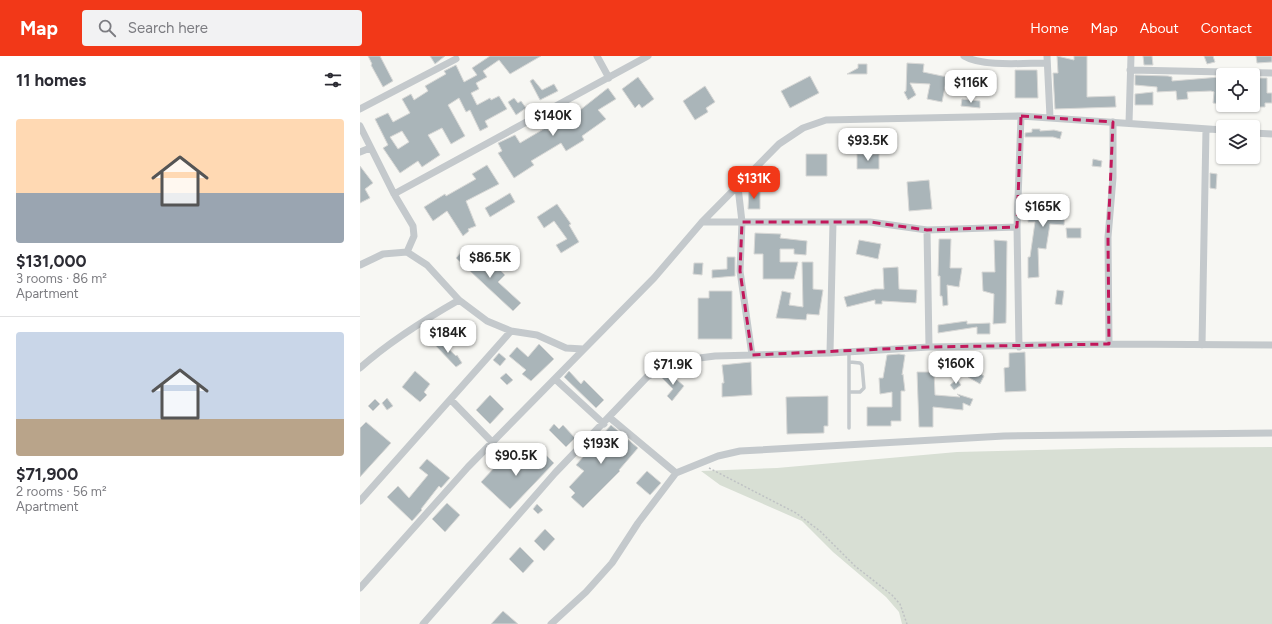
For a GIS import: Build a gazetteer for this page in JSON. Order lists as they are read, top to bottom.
{
  "page": {
    "header": "Map",
    "search": "Search here",
    "nav": [
      "Home",
      "Map",
      "About",
      "Contact"
    ],
    "heading": "11 homes",
    "price": [
      "$116K",
      "$140K",
      "$93.5K",
      "$131K",
      "$165K",
      "$86.5K",
      "$184K",
      "$160K",
      "$71.9K",
      "$193K",
      "$90.5K"
    ],
    "list": [
      {
        "name": "$131,000",
        "note": "3 rooms · 86 m² · Apartment"
      },
      {
        "name": "$71,900",
        "note": "2 rooms · 56 m² · Apartment"
      }
    ]
  }
}
